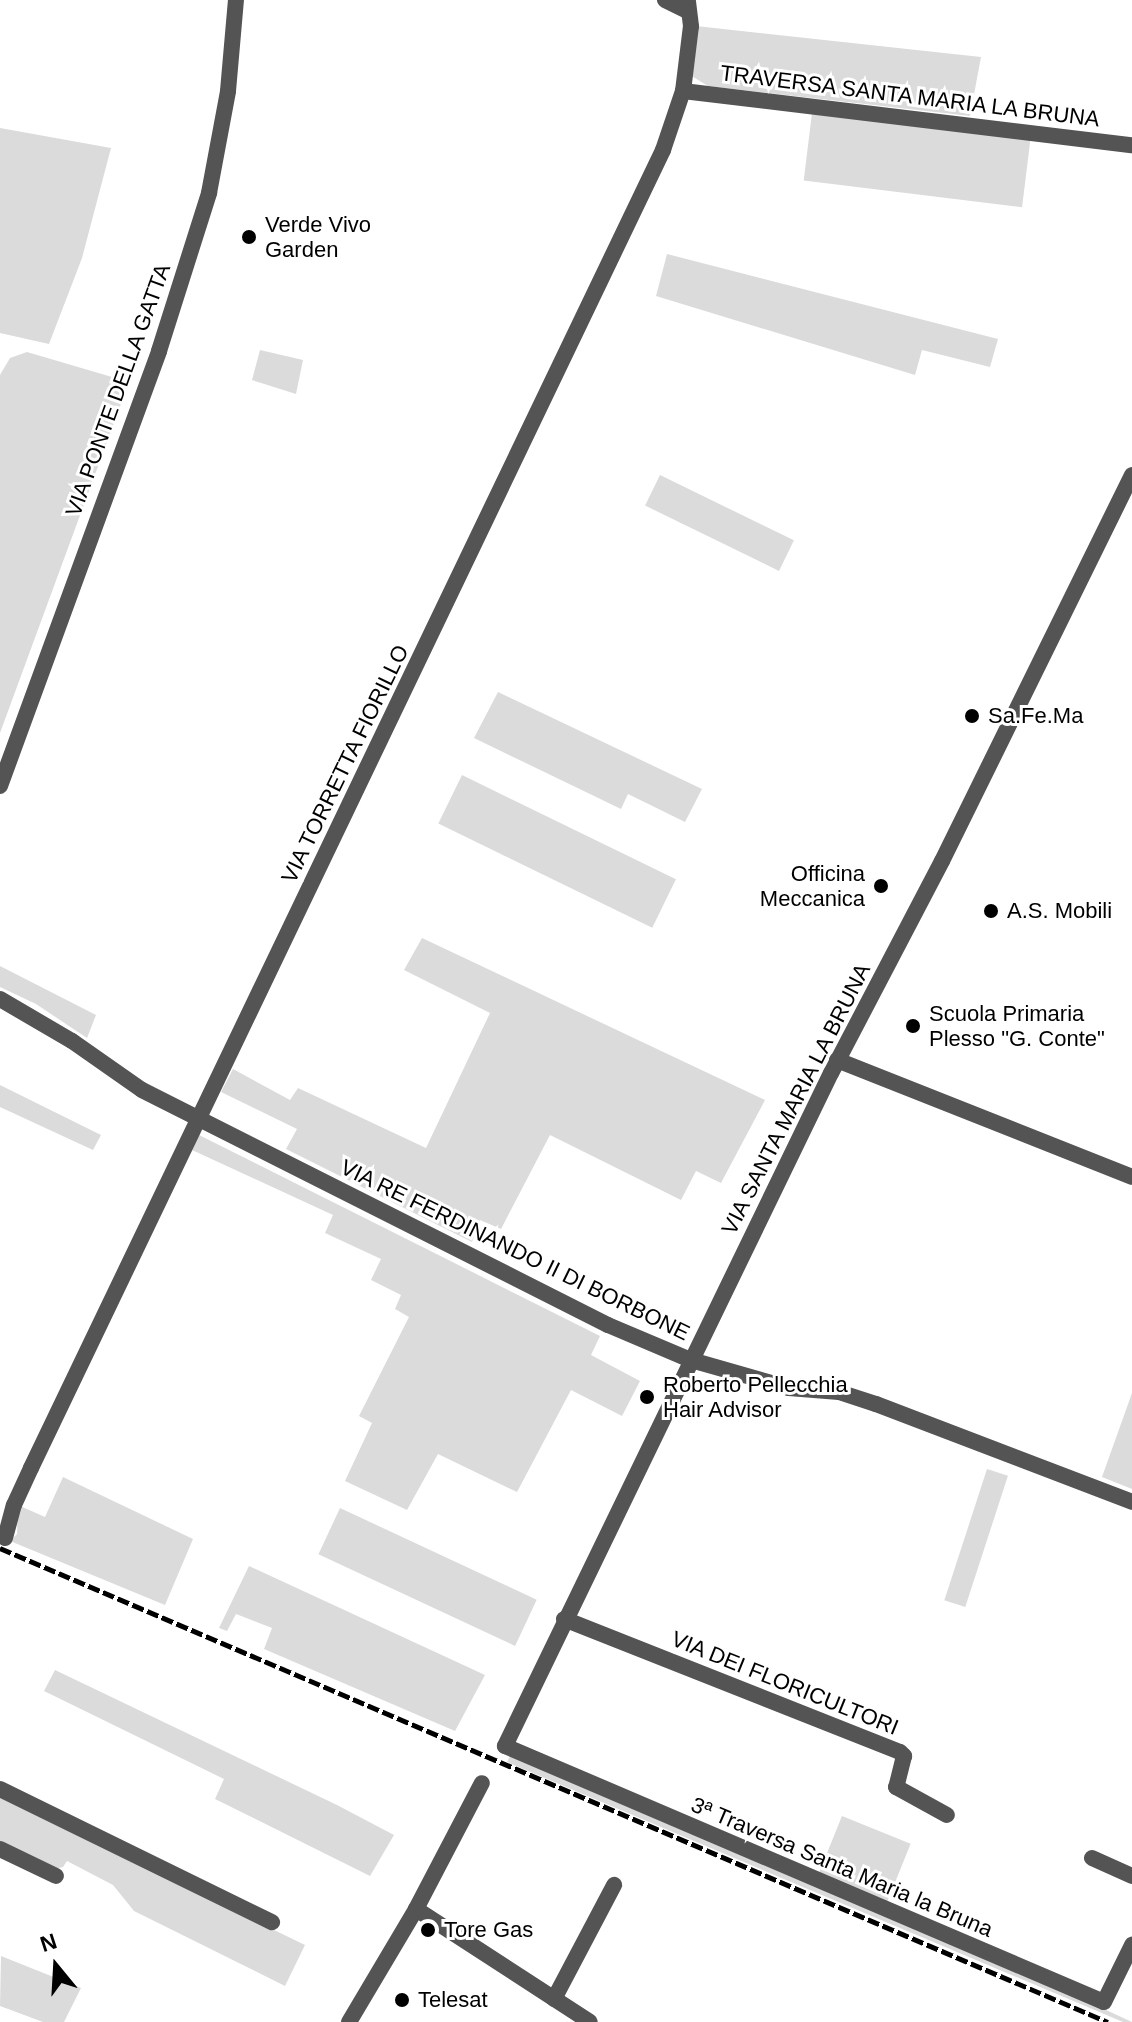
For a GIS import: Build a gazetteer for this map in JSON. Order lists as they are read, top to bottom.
{
  "streets": {
    "street": [
      "TRAVERSA SANTA MARIA LA BRUNA",
      "VIA PONTE DELLA GATTA",
      "VIA TORRETTA FIORILLO",
      "VIA SANTA MARIA LA BRUNA",
      "VIA RE FERDINANDO II DI BORBONE",
      "VIA DEI FLORICULTORI",
      "3ª Traversa Santa Maria la Bruna"
    ]
  },
  "crossings": [
    ["TRAVERSA SANTA MARIA LA BRUNA", "VIA TORRETTA FIORILLO"],
    ["VIA TORRETTA FIORILLO", "VIA RE FERDINANDO II DI BORBONE"],
    ["VIA SANTA MARIA LA BRUNA", "VIA RE FERDINANDO II DI BORBONE"],
    ["VIA SANTA MARIA LA BRUNA", "VIA DEI FLORICULTORI"],
    ["VIA SANTA MARIA LA BRUNA", "3ª Traversa Santa Maria la Bruna"]
  ],
  "places": [
    "Verde Vivo Garden",
    "Sa.Fe.Ma",
    "Officina Meccanica",
    "A.S. Mobili",
    "Scuola Primaria Plesso \"G. Conte\"",
    "Roberto Pellecchia Hair Advisor",
    "Tore Gas",
    "Telesat"
  ],
  "north": "top"
}
